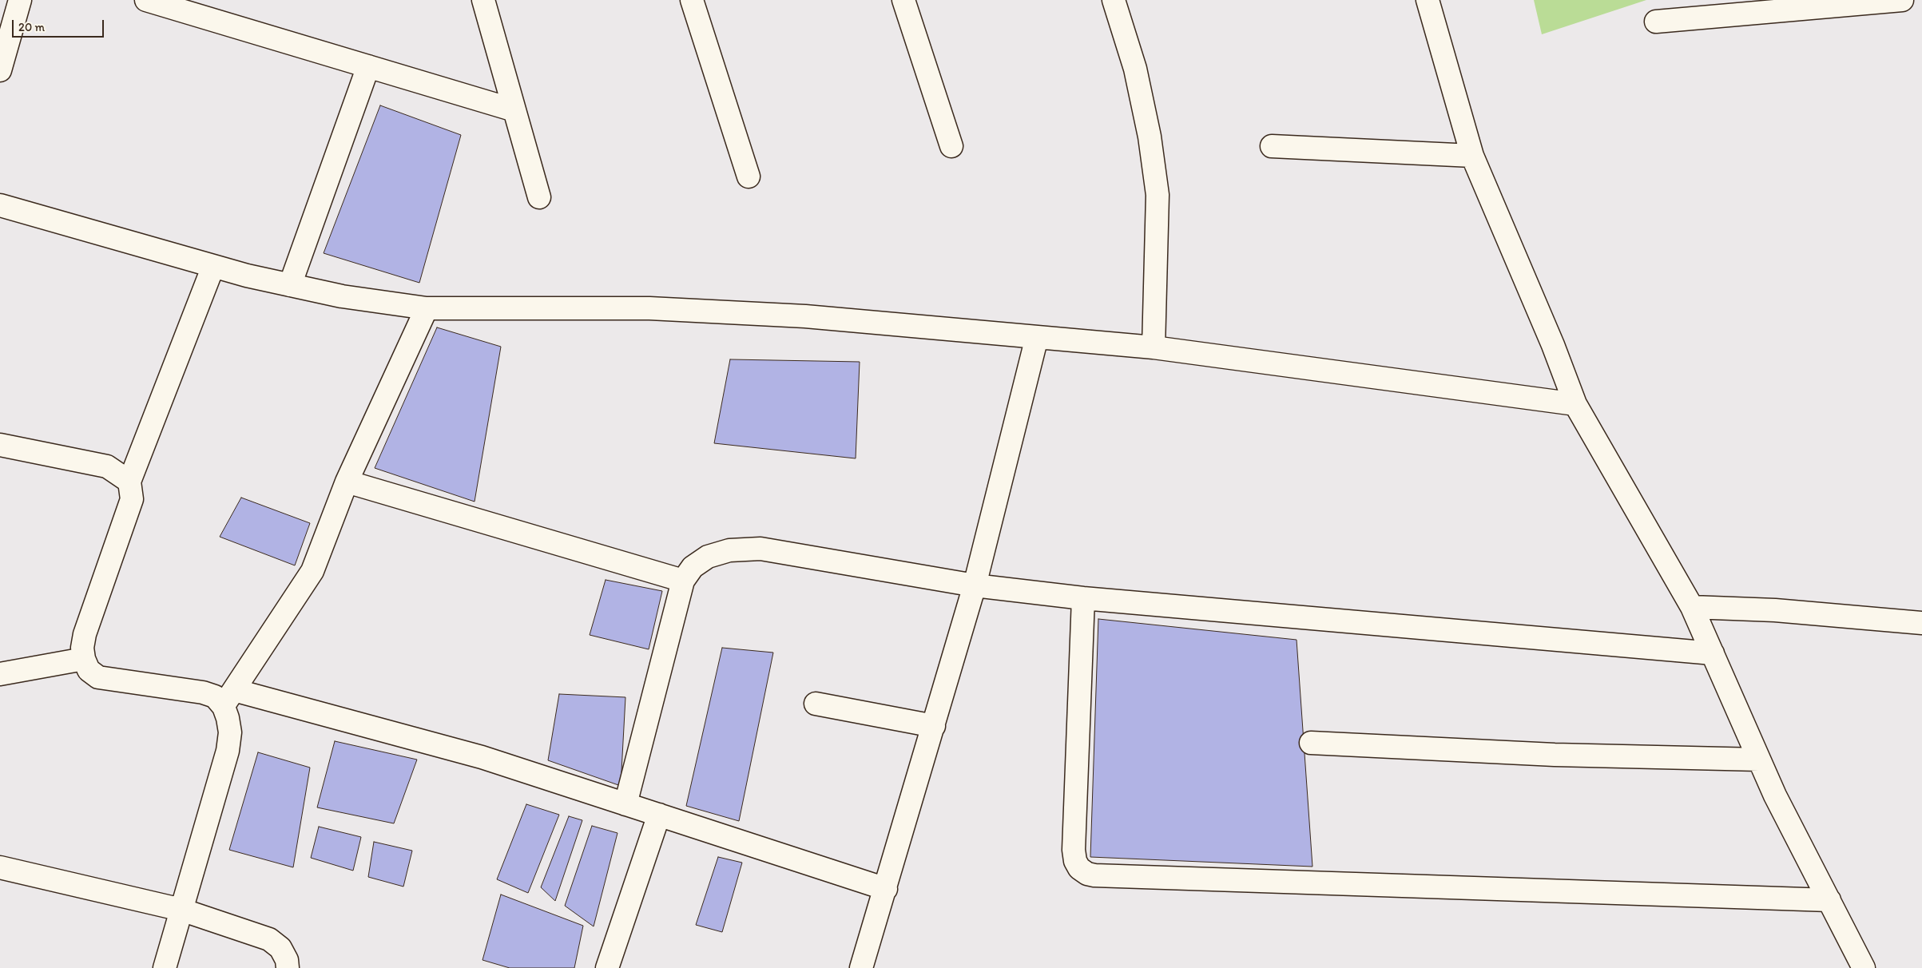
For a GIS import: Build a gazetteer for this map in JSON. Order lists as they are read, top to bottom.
{
  "scale_bar": "20 m"
}
